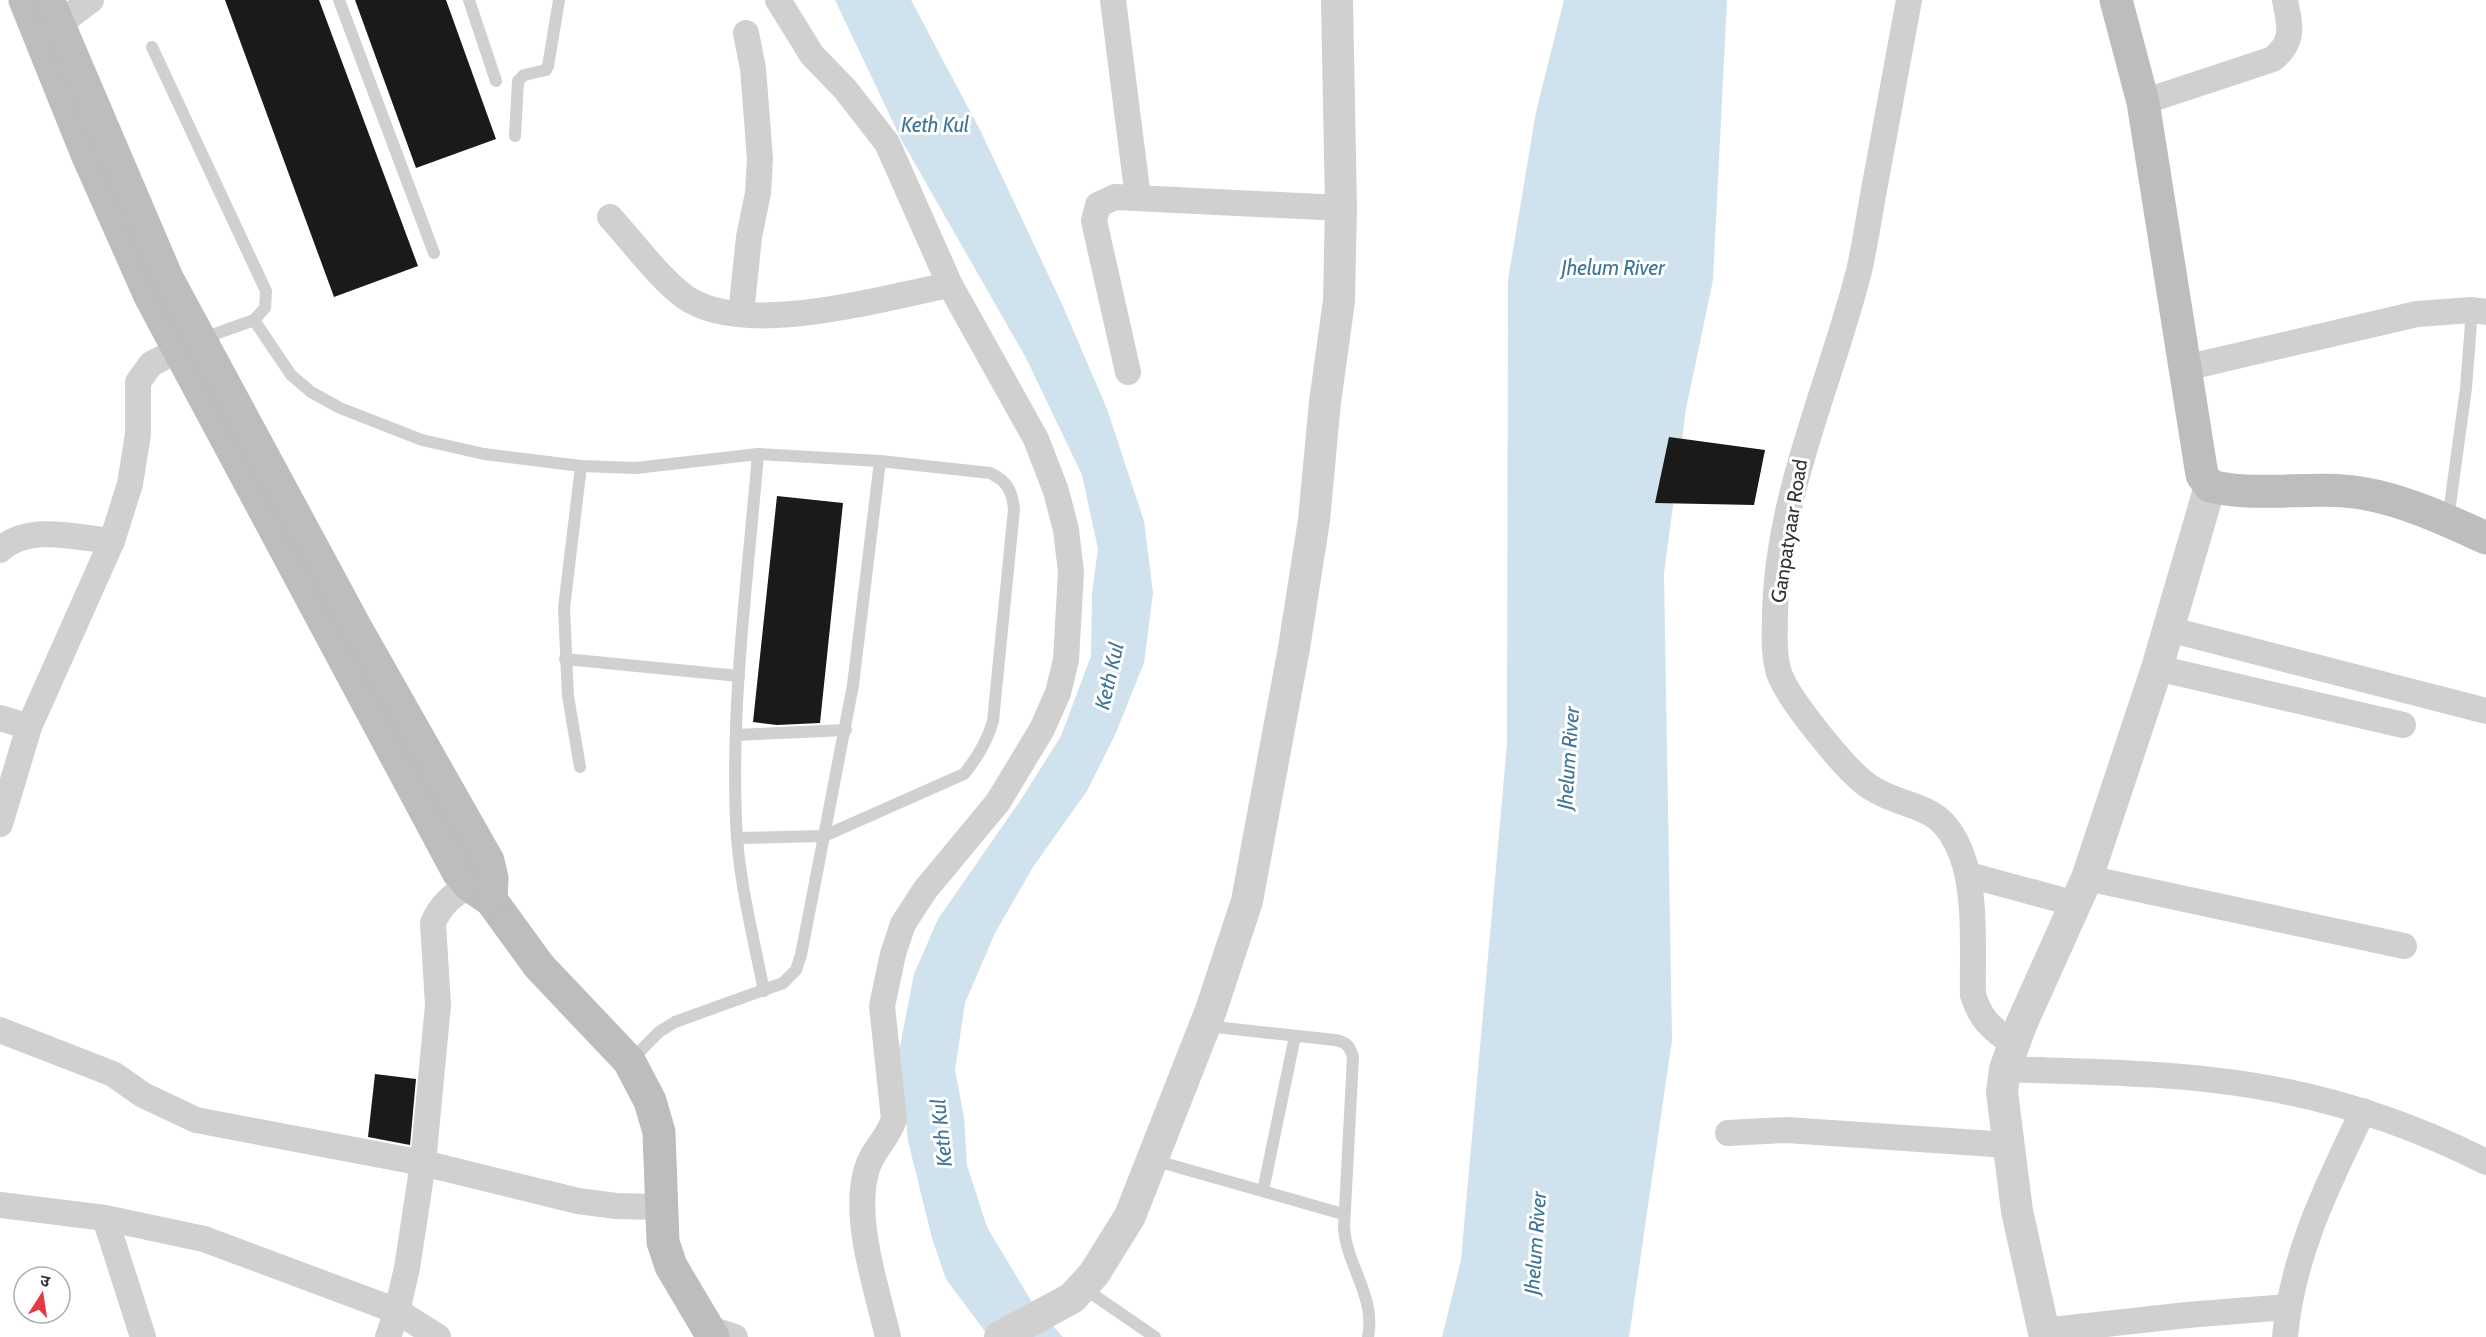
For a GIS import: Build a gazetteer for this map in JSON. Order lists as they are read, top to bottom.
{
  "streets": {
    "street": ["Ganpatyaar Road"]
  },
  "water": ["Keth Kul", "Jhelum River"],
  "north": "top"
}
